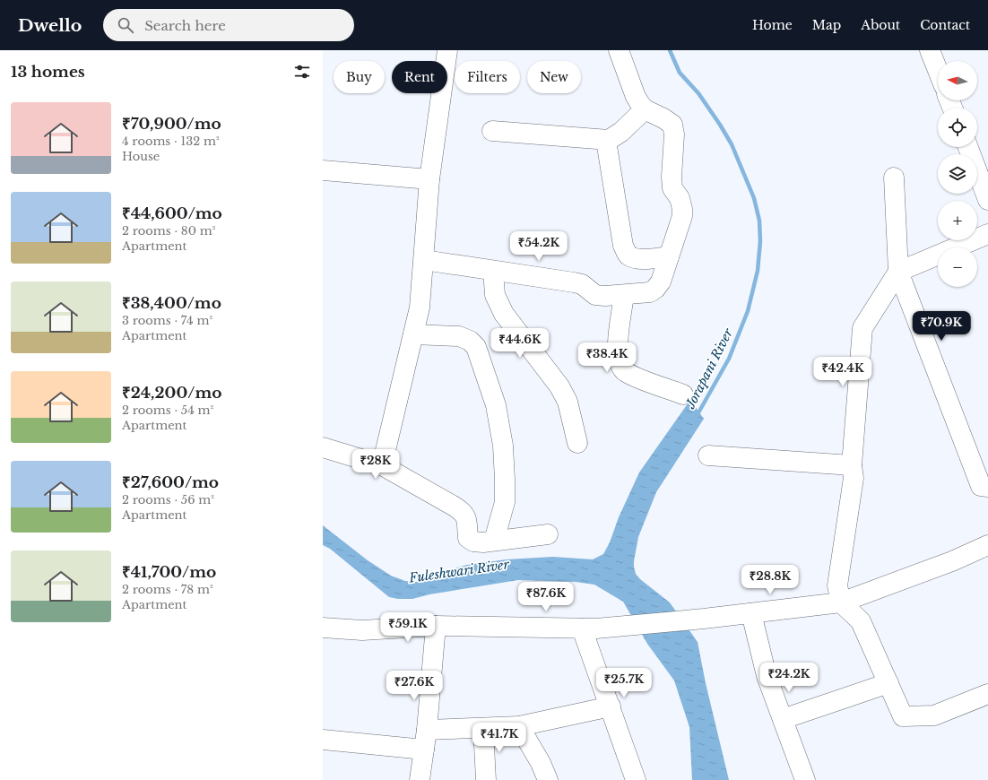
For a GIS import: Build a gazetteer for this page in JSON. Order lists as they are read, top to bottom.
{
  "water": ["Jorapani River", "Fuleshwari River"],
  "north": "left",
  "page": {
    "header": "Dwello",
    "search": "Search here",
    "nav": [
      "Home",
      "Map",
      "About",
      "Contact"
    ],
    "heading": "13 homes",
    "map_buttons": ["+", "−"],
    "chip": [
      "Buy",
      "Rent",
      "Filters",
      "New"
    ],
    "list": [
      {
        "name": "₹70,900/mo",
        "note": "4 rooms · 132 m² · House"
      },
      {
        "name": "₹44,600/mo",
        "note": "2 rooms · 80 m² · Apartment"
      },
      {
        "name": "₹38,400/mo",
        "note": "3 rooms · 74 m² · Apartment"
      },
      {
        "name": "₹24,200/mo",
        "note": "2 rooms · 54 m² · Apartment"
      },
      {
        "name": "₹27,600/mo",
        "note": "2 rooms · 56 m² · Apartment"
      },
      {
        "name": "₹41,700/mo",
        "note": "2 rooms · 78 m² · Apartment"
      }
    ],
    "price": [
      "₹54.2K",
      "₹70.9K",
      "₹44.6K",
      "₹38.4K",
      "₹42.4K",
      "₹28K",
      "₹28.8K",
      "₹87.6K",
      "₹59.1K",
      "₹24.2K",
      "₹25.7K",
      "₹27.6K",
      "₹41.7K"
    ]
  }
}
